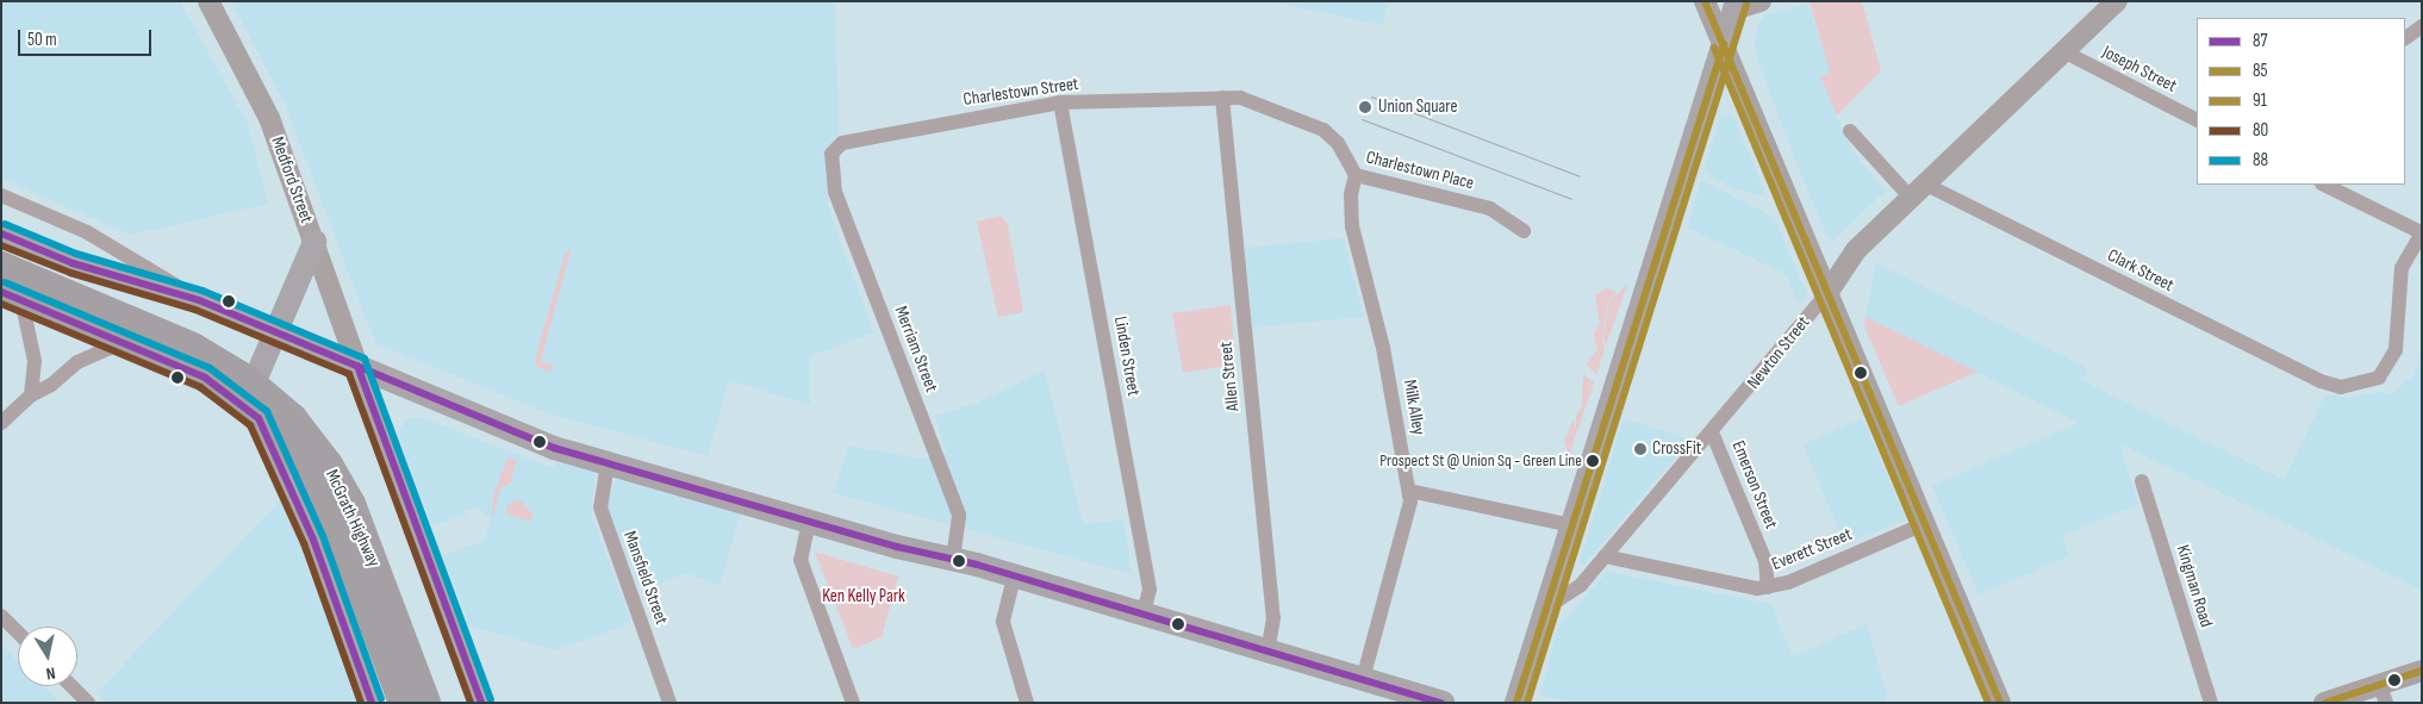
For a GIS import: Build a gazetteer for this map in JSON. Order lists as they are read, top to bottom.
{
  "streets": {
    "highway": ["McGrath Highway"],
    "main road": ["Medford Street", "Newton Street"],
    "street": [
      "Joseph Street",
      "Charlestown Street",
      "Charlestown Place",
      "Clark Street",
      "Merriam Street",
      "Linden Street",
      "Allen Street",
      "Milk Alley",
      "Emerson Street",
      "Everett Street",
      "Mansfield Street",
      "Kingman Road"
    ]
  },
  "crossings": [
    ["Joseph Street", "Newton Street"],
    ["Charlestown Street", "Charlestown Place"],
    ["Charlestown Street", "Merriam Street"],
    ["Charlestown Street", "Linden Street"],
    ["Charlestown Street", "Allen Street"],
    ["Charlestown Place", "Allen Street"],
    ["Charlestown Place", "Milk Alley"],
    ["Clark Street", "Newton Street"],
    ["Newton Street", "Emerson Street"],
    ["Newton Street", "Everett Street"],
    ["Emerson Street", "Everett Street"]
  ],
  "parks": ["Ken Kelly Park"],
  "places": ["Union Square", "CrossFit", "Prospect St @ Union Sq - Green Line"],
  "lines": [
    "transit line 85",
    "transit line 91",
    "transit line 88",
    "transit line 87",
    "transit line 80"
  ],
  "legend": [
    "87",
    "85",
    "91",
    "80",
    "88"
  ],
  "scale_bar": "50 m",
  "north": "bottom"
}
